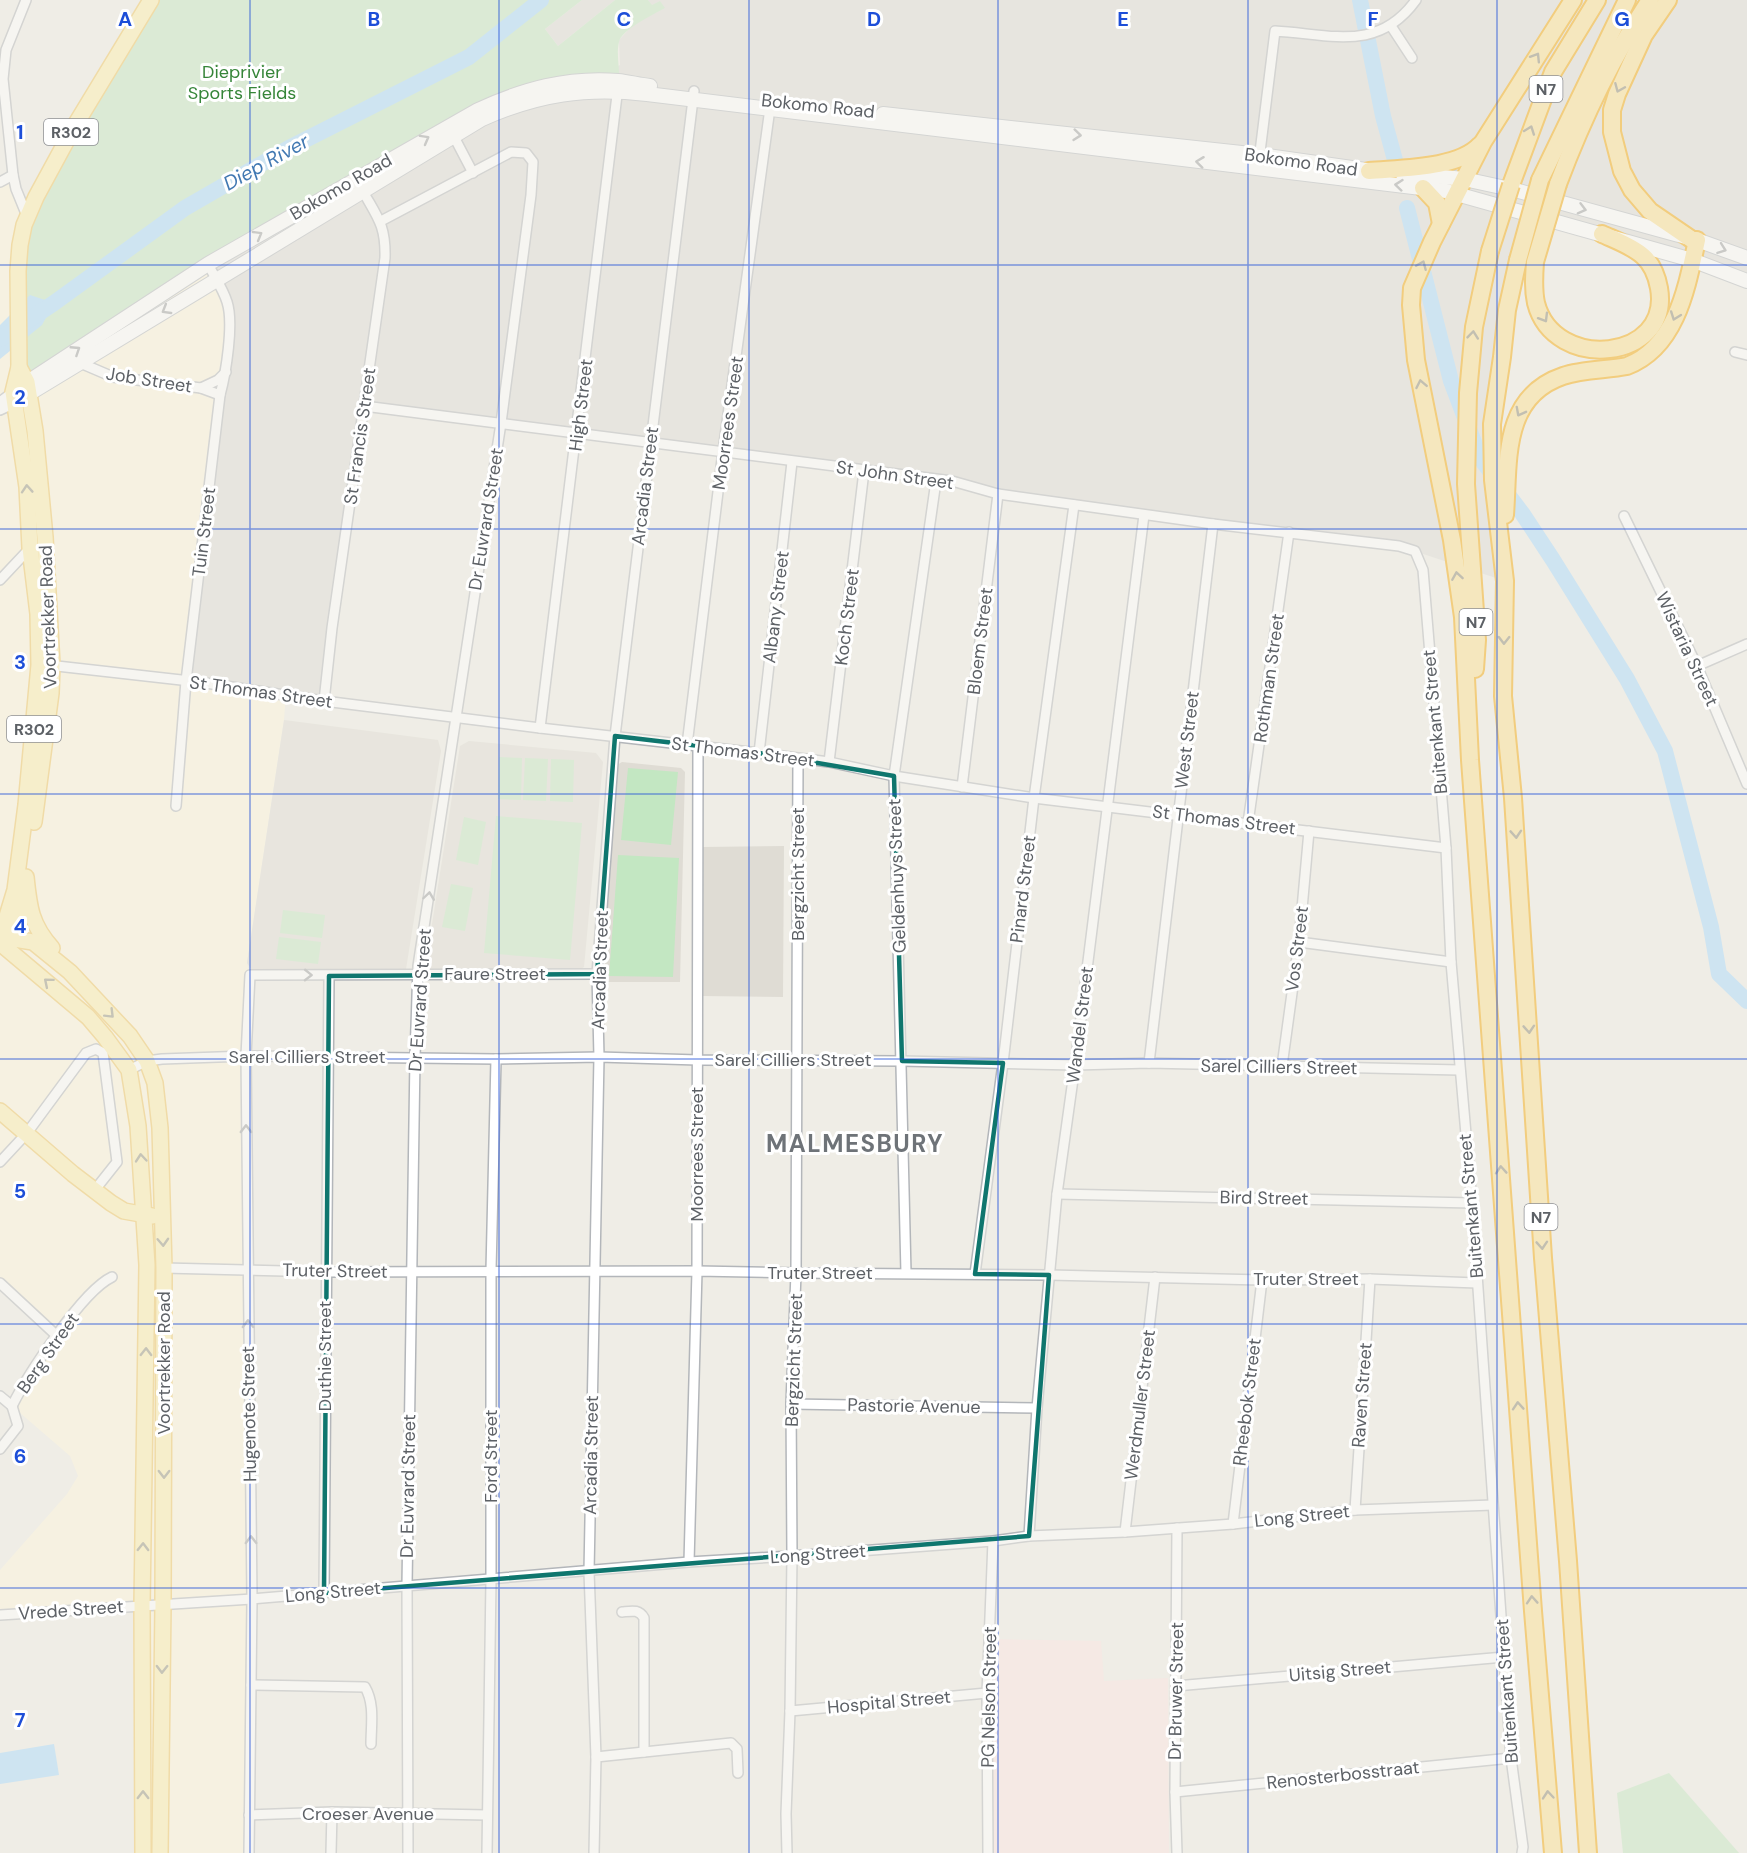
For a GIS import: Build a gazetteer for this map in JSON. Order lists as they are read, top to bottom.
{
  "streets": {
    "highway": ["N7"],
    "main road": ["Bokomo Road", "R302", "Voortrekker Road"],
    "street": [
      "Job Street",
      "High Street",
      "Moorrees Street",
      "St Francis Street",
      "St John Street",
      "Arcadia Street",
      "Dr Euvrard Street",
      "Tuin Street",
      "Albany Street",
      "Koch Street",
      "Bloem Street",
      "Wistaria Street",
      "Rothman Street",
      "St Thomas Street",
      "Buitenkant Street",
      "West Street",
      "Bergzicht Street",
      "Geldenhuys Street",
      "Pinard Street",
      "Vos Street",
      "Faure Street",
      "Wandel Street",
      "Sarel Cilliers Street",
      "Bird Street",
      "Truter Street",
      "Berg Street",
      "Duthie Street",
      "Raven Street",
      "Rheebok Street",
      "Werdmuller Street",
      "Pastorie Avenue",
      "Hugenote Street",
      "Ford Street",
      "Long Street",
      "Vrede Street",
      "Uitsig Street",
      "Dr Bruwer Street",
      "PG Nelson Street",
      "Hospital Street",
      "Renosterbosstraat",
      "Croeser Avenue"
    ]
  },
  "crossings": [
    ["Bokomo Road", "Job Street"],
    ["Bokomo Road", "High Street"],
    ["Bokomo Road", "Moorrees Street"],
    ["Bokomo Road", "St Francis Street"],
    ["Bokomo Road", "Arcadia Street"],
    ["Bokomo Road", "Tuin Street"],
    ["Bokomo Road", "Voortrekker Road"],
    ["Job Street", "Tuin Street"],
    ["High Street", "St John Street"],
    ["High Street", "St Thomas Street"],
    ["Moorrees Street", "St John Street"],
    ["Moorrees Street", "St Thomas Street"],
    ["Moorrees Street", "Sarel Cilliers Street"],
    ["Moorrees Street", "Truter Street"],
    ["Moorrees Street", "Long Street"],
    ["St Francis Street", "St John Street"],
    ["St Francis Street", "St Thomas Street"],
    ["St John Street", "Arcadia Street"],
    ["St John Street", "Dr Euvrard Street"],
    ["St John Street", "Albany Street"],
    ["St John Street", "Koch Street"],
    ["St John Street", "Bloem Street"],
    ["St John Street", "Rothman Street"],
    ["St John Street", "Buitenkant Street"],
    ["St John Street", "West Street"],
    ["St John Street", "Geldenhuys Street"],
    ["St John Street", "Pinard Street"],
    ["St John Street", "Wandel Street"],
    ["Arcadia Street", "St Thomas Street"],
    ["Arcadia Street", "Faure Street"],
    ["Arcadia Street", "Sarel Cilliers Street"],
    ["Arcadia Street", "Truter Street"],
    ["Arcadia Street", "Long Street"],
    ["Dr Euvrard Street", "St Thomas Street"],
    ["Dr Euvrard Street", "Faure Street"],
    ["Dr Euvrard Street", "Sarel Cilliers Street"],
    ["Dr Euvrard Street", "Truter Street"],
    ["Dr Euvrard Street", "Long Street"],
    ["Dr Euvrard Street", "Croeser Avenue"],
    ["Tuin Street", "St Thomas Street"],
    ["Albany Street", "St Thomas Street"],
    ["Voortrekker Road", "St Thomas Street"],
    ["Voortrekker Road", "Sarel Cilliers Street"],
    ["Voortrekker Road", "Truter Street"],
    ["Voortrekker Road", "Long Street"],
    ["Voortrekker Road", "Vrede Street"],
    ["Koch Street", "St Thomas Street"],
    ["Bloem Street", "St Thomas Street"],
    ["Rothman Street", "St Thomas Street"],
    ["St Thomas Street", "Buitenkant Street"],
    ["St Thomas Street", "West Street"],
    ["St Thomas Street", "Bergzicht Street"],
    ["St Thomas Street", "Geldenhuys Street"],
    ["St Thomas Street", "Pinard Street"],
    ["St Thomas Street", "Vos Street"],
    ["St Thomas Street", "Wandel Street"],
    ["Buitenkant Street", "Sarel Cilliers Street"],
    ["Buitenkant Street", "Bird Street"],
    ["Buitenkant Street", "Truter Street"],
    ["Buitenkant Street", "Long Street"],
    ["Buitenkant Street", "Uitsig Street"],
    ["Buitenkant Street", "Renosterbosstraat"],
    ["West Street", "Sarel Cilliers Street"],
    ["Bergzicht Street", "Sarel Cilliers Street"],
    ["Bergzicht Street", "Truter Street"],
    ["Bergzicht Street", "Pastorie Avenue"],
    ["Bergzicht Street", "Long Street"],
    ["Bergzicht Street", "Hospital Street"],
    ["Geldenhuys Street", "Sarel Cilliers Street"],
    ["Geldenhuys Street", "Truter Street"],
    ["Pinard Street", "Sarel Cilliers Street"],
    ["Pinard Street", "Truter Street"],
    ["Vos Street", "Sarel Cilliers Street"],
    ["Faure Street", "Duthie Street"],
    ["Faure Street", "Hugenote Street"],
    ["Wandel Street", "Sarel Cilliers Street"],
    ["Wandel Street", "Bird Street"],
    ["Wandel Street", "Truter Street"],
    ["Wandel Street", "Pastorie Avenue"],
    ["Wandel Street", "Long Street"],
    ["Sarel Cilliers Street", "Duthie Street"],
    ["Sarel Cilliers Street", "Hugenote Street"],
    ["Sarel Cilliers Street", "Ford Street"],
    ["Truter Street", "Duthie Street"],
    ["Truter Street", "Raven Street"],
    ["Truter Street", "Rheebok Street"],
    ["Truter Street", "Werdmuller Street"],
    ["Truter Street", "Hugenote Street"],
    ["Truter Street", "Ford Street"],
    ["Duthie Street", "Long Street"],
    ["Raven Street", "Long Street"],
    ["Rheebok Street", "Long Street"],
    ["Werdmuller Street", "Long Street"],
    ["Hugenote Street", "Long Street"],
    ["Hugenote Street", "Croeser Avenue"],
    ["Ford Street", "Long Street"],
    ["Ford Street", "Croeser Avenue"],
    ["Long Street", "Vrede Street"],
    ["Long Street", "Dr Bruwer Street"],
    ["Long Street", "PG Nelson Street"],
    ["Uitsig Street", "Dr Bruwer Street"],
    ["Dr Bruwer Street", "Renosterbosstraat"],
    ["PG Nelson Street", "Hospital Street"]
  ],
  "one_way": ["Hugenote Street"],
  "districts": ["MALMESBURY"],
  "water": ["Diep River"],
  "parks": ["Dieprivier Sports Fields"],
  "grid": {
    "columns": [
      "A",
      "B",
      "C",
      "D",
      "E",
      "F",
      "G"
    ],
    "rows": [
      "1",
      "2",
      "3",
      "4",
      "5",
      "6",
      "7"
    ]
  }
}
